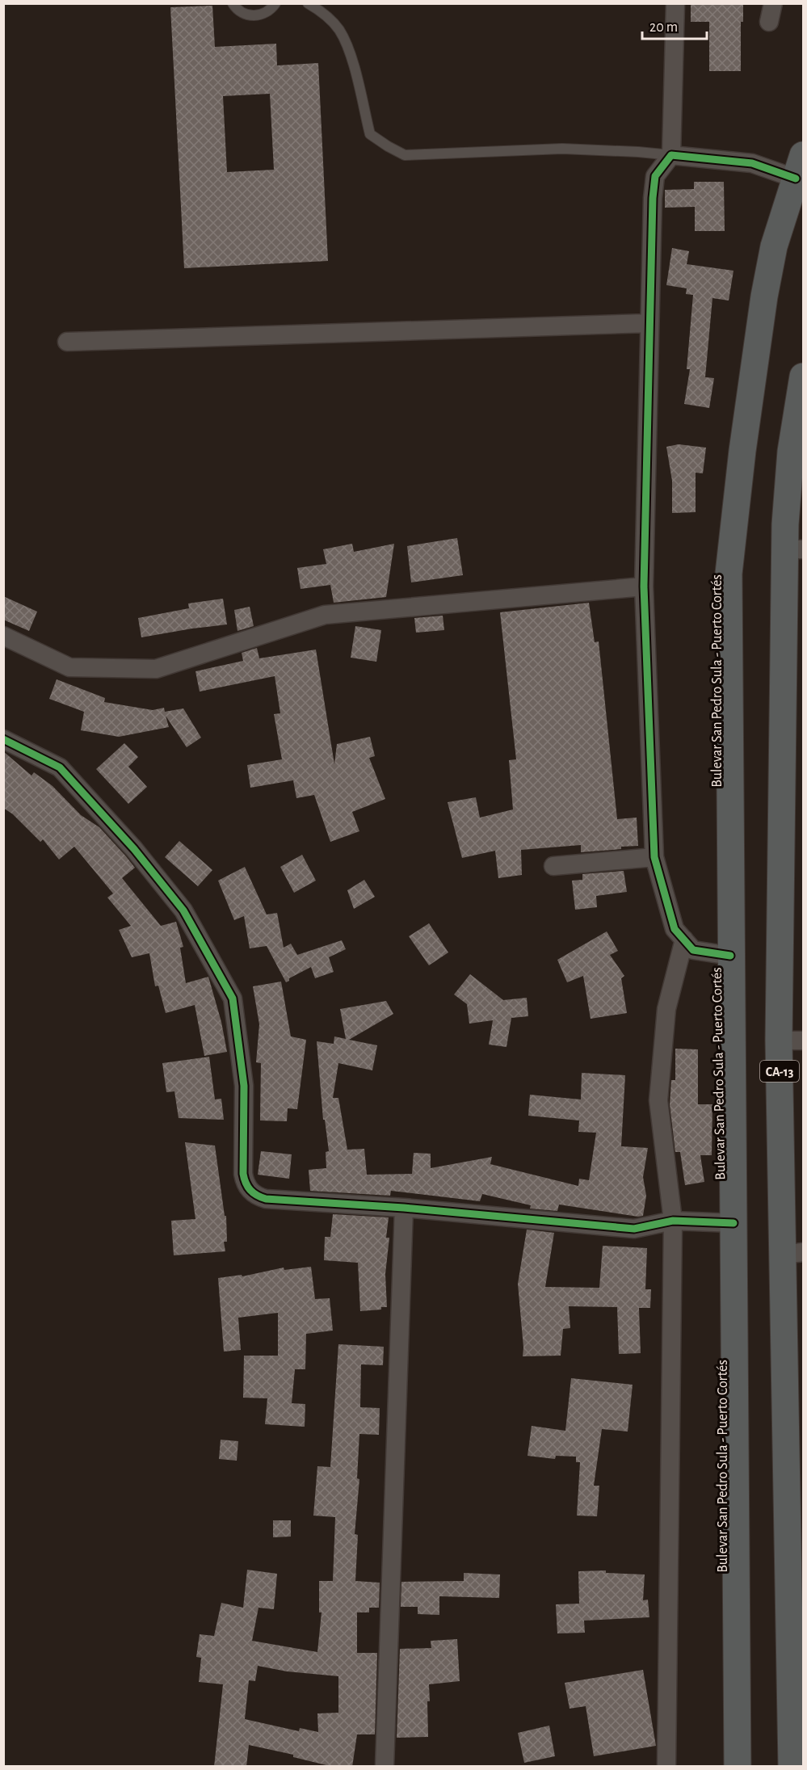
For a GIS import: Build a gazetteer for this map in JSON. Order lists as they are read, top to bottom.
{
  "streets": {
    "highway": ["Bulevar San Pedro Sula - Puerto Cortés", "CA-13"]
  },
  "scale_bar": "20 m"
}
